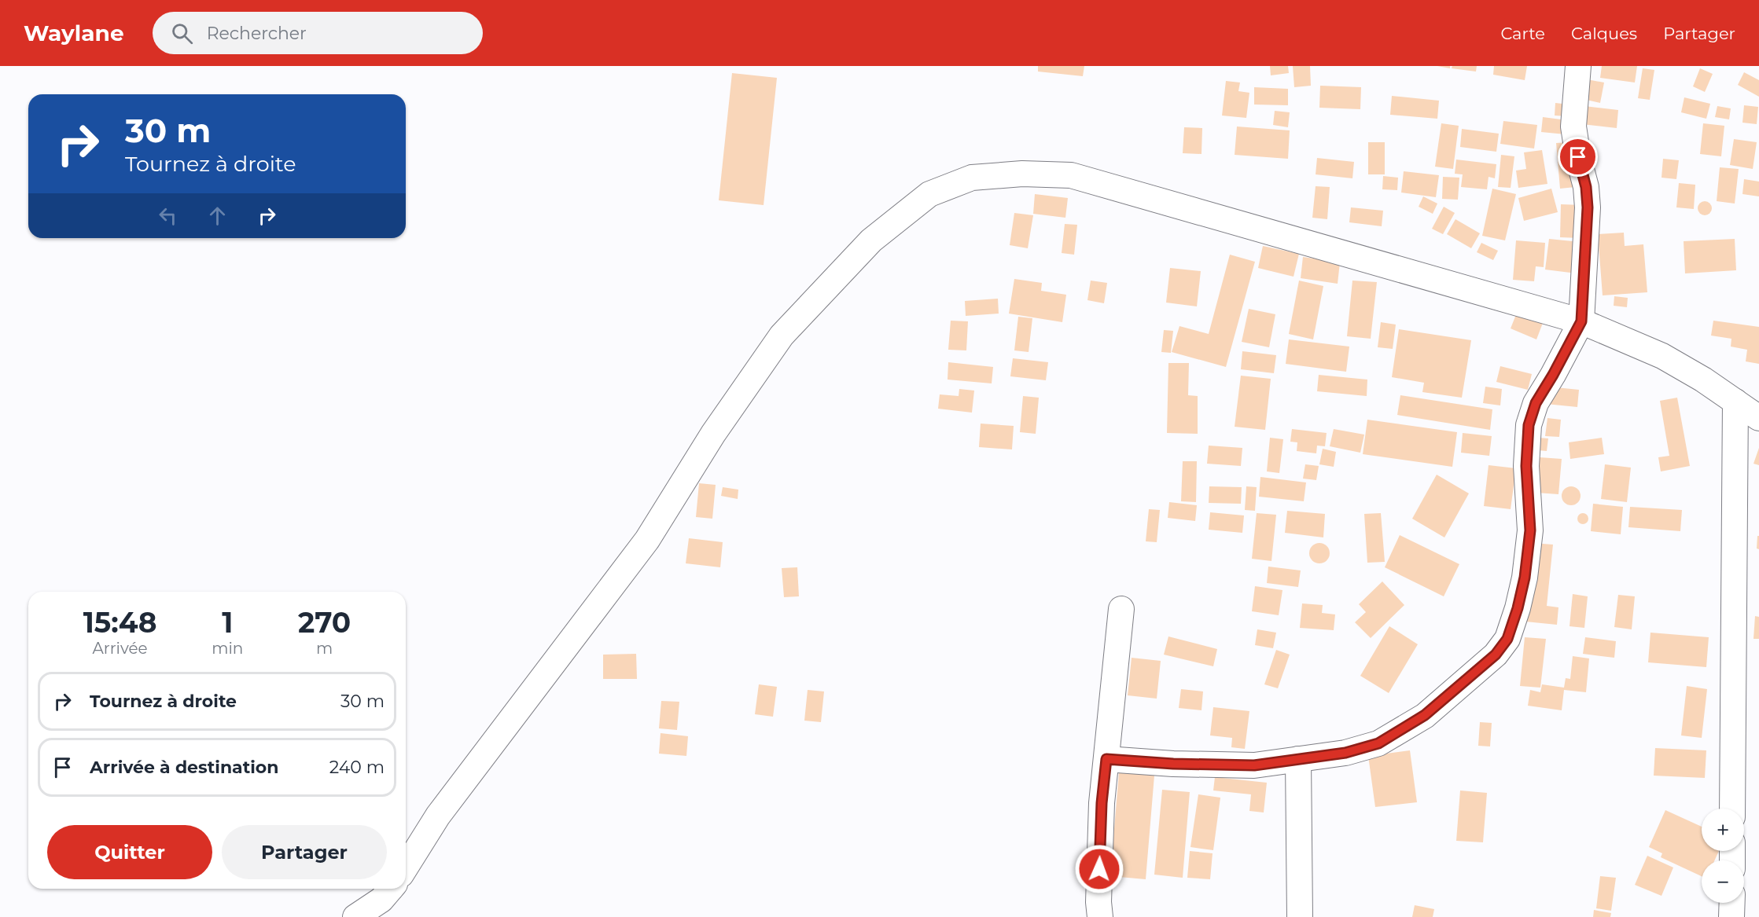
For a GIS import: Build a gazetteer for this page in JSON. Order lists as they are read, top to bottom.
{
  "page": {
    "header": "Waylane",
    "search": "Rechercher",
    "nav": ["Carte", "Calques", "Partager"],
    "turn": ["30 m", "Tournez à droite"],
    "eta": [
      "15:48",
      "Arrivée",
      "1",
      "min",
      "270",
      "m"
    ],
    "list": [
      {
        "name": "Tournez à droite",
        "value": "30 m"
      },
      {
        "name": "Arrivée à destination",
        "value": "240 m"
      }
    ],
    "map_buttons": ["+", "−"],
    "buttons": ["Quitter", "Partager"]
  }
}
